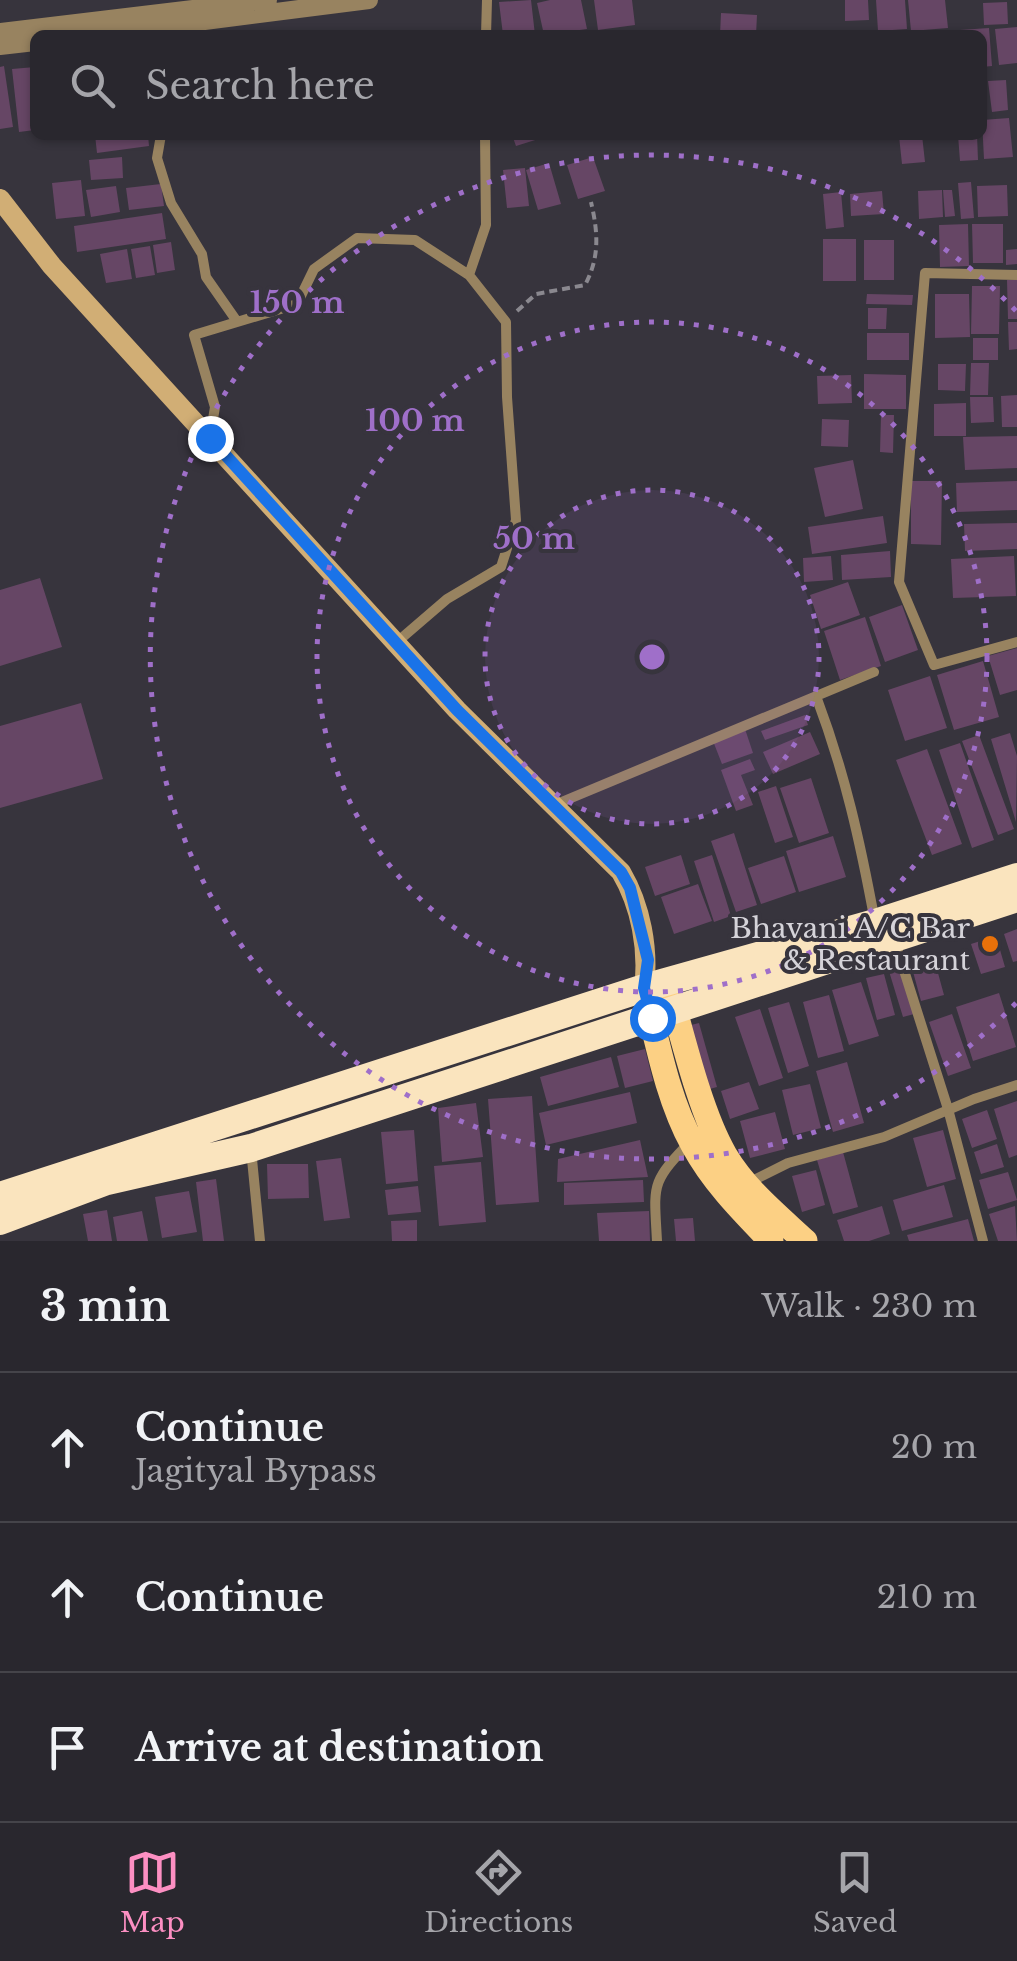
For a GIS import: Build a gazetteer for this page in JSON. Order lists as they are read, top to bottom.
{
  "places": ["Bhavani A/C Bar & Restaurant"],
  "page": {
    "search": "Search here",
    "heading": ["3 min", "Walk · 230 m"],
    "list": [
      ["Continue", "Jagityal Bypass", "20 m"],
      ["Continue", "210 m"],
      "Arrive at destination"
    ],
    "nav": ["Map", "Directions", "Saved"]
  },
  "rings": ["150 m", "100 m", "50 m"]
}
